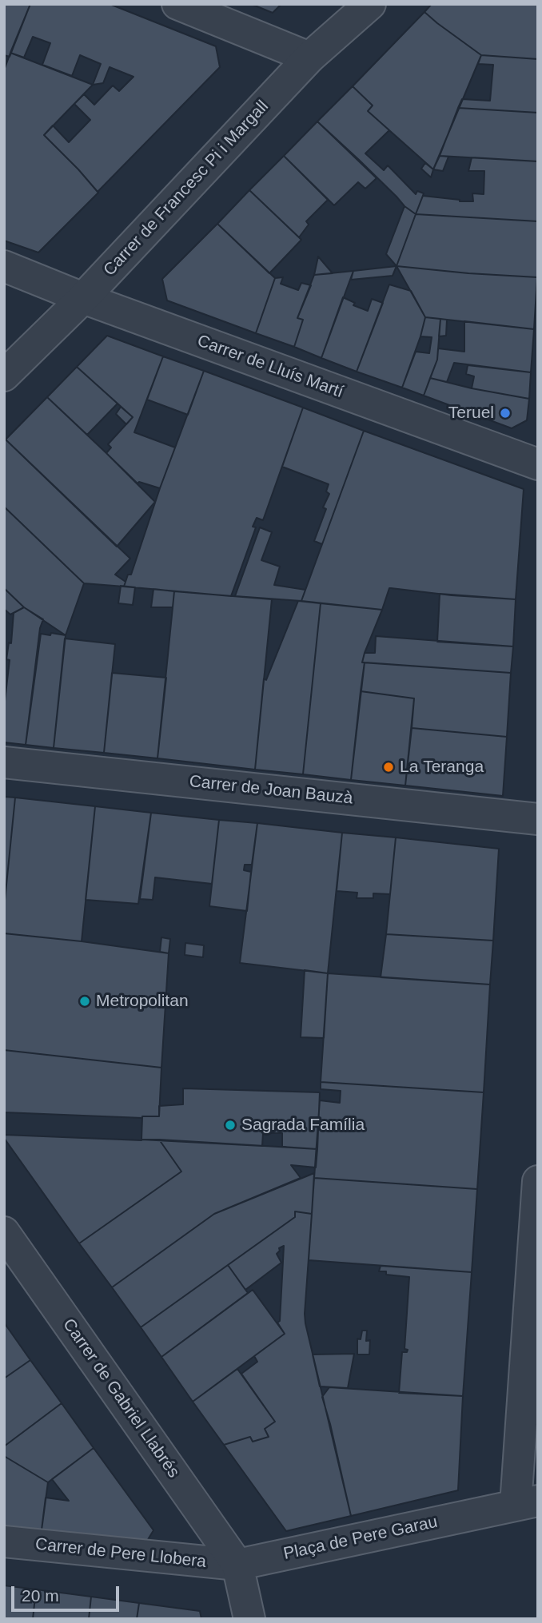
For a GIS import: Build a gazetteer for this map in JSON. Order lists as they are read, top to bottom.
{
  "streets": {
    "street": [
      "Carrer de Francesc Pi i Margall",
      "Carrer de Lluís Martí",
      "Carrer de Joan Bauzà",
      "Carrer de Gabriel Llabrés",
      "Plaça de Pere Garau",
      "Carrer de Pere Llobera"
    ]
  },
  "crossings": [
    ["Carrer de Francesc Pi i Margall", "Carrer de Lluís Martí"],
    ["Carrer de Gabriel Llabrés", "Plaça de Pere Garau"],
    ["Carrer de Gabriel Llabrés", "Carrer de Pere Llobera"],
    ["Plaça de Pere Garau", "Carrer de Pere Llobera"]
  ],
  "places": [
    "Teruel",
    "La Teranga",
    "Metropolitan",
    "Sagrada Família"
  ],
  "scale_bar": "20 m"
}
